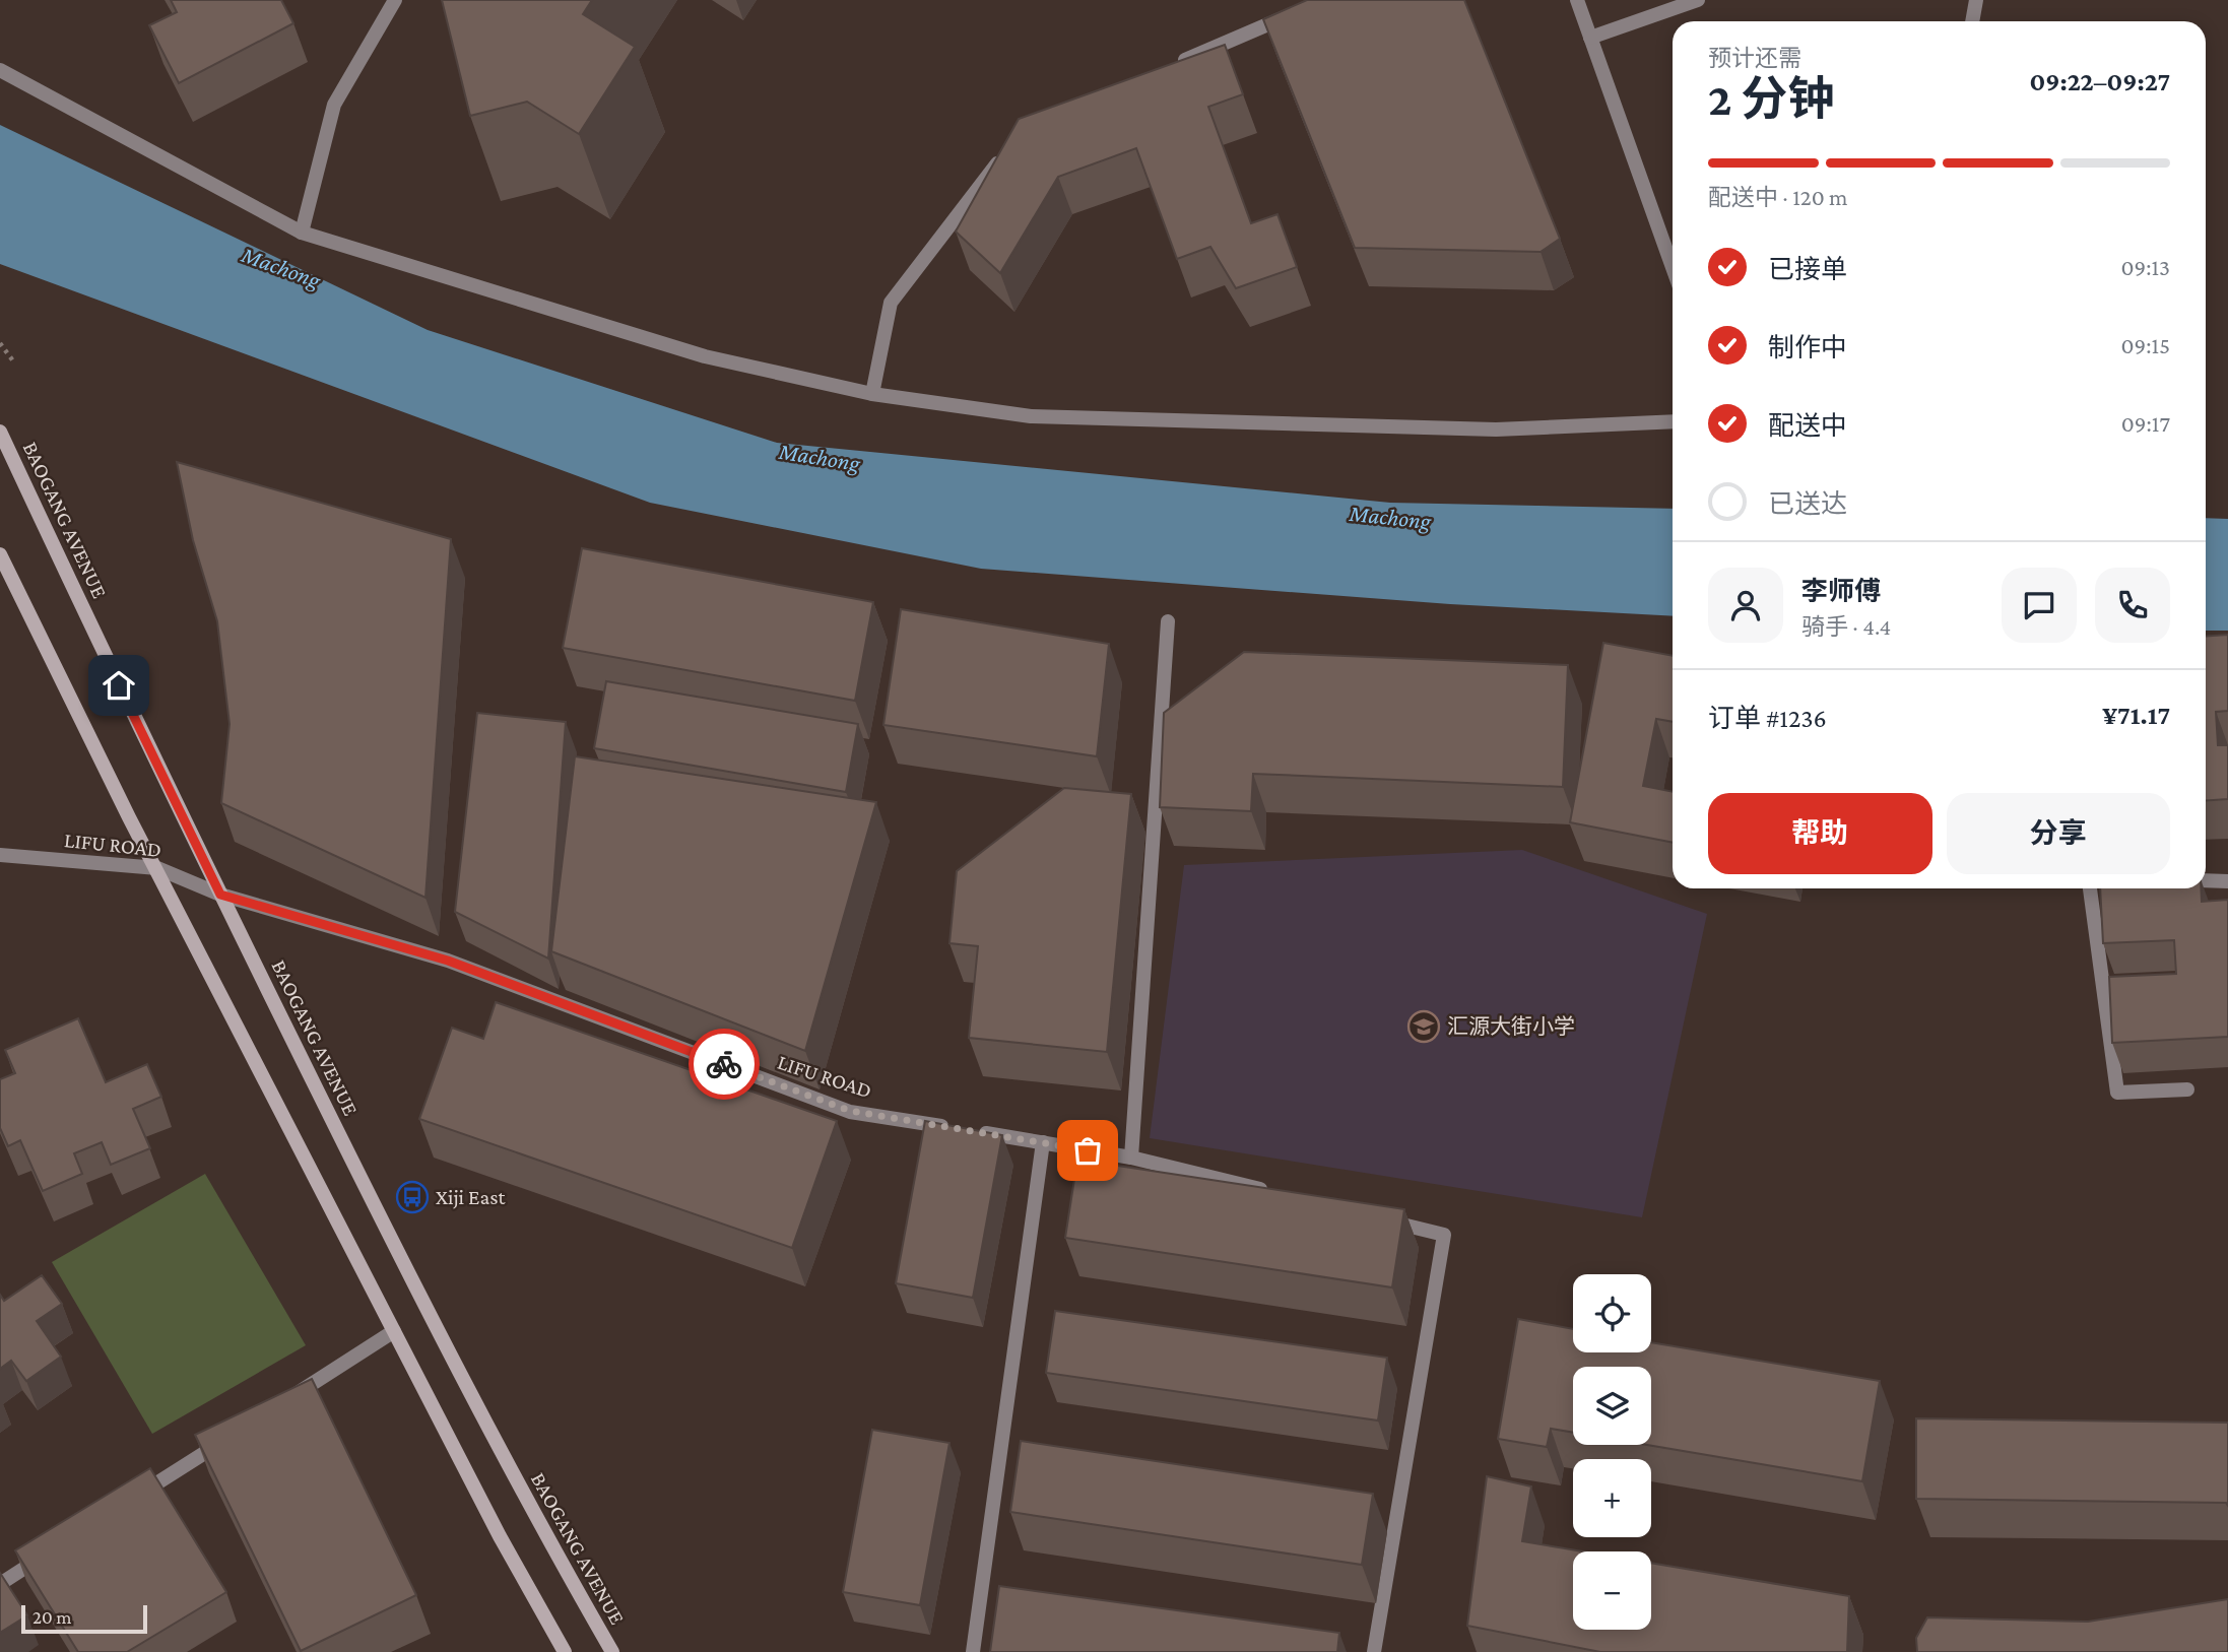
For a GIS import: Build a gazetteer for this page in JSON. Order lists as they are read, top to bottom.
{
  "streets": {
    "main road": ["BAOGANG AVENUE"],
    "street": ["LIFU ROAD"]
  },
  "crossings": [
    ["BAOGANG AVENUE", "LIFU ROAD"]
  ],
  "water": ["Machong"],
  "places": {
    "school or university": ["汇源大街小学"],
    "bus stop": ["Xiji East"]
  },
  "scale_bar": "20 m",
  "page": {
    "heading": ["2 分钟", "预计还需", "09:22–09:27"],
    "panel": [
      "李师傅",
      "骑手 · 4.4",
      "订单 #1236",
      "¥71.17"
    ],
    "bar": "配送中 · 120 m",
    "list": [
      ["已接单", "09:13"],
      ["制作中", "09:15"],
      ["配送中", "09:17"],
      "已送达"
    ],
    "buttons": ["帮助", "分享"],
    "map_buttons": ["+", "−"],
    "scale": "20 m"
  }
}
